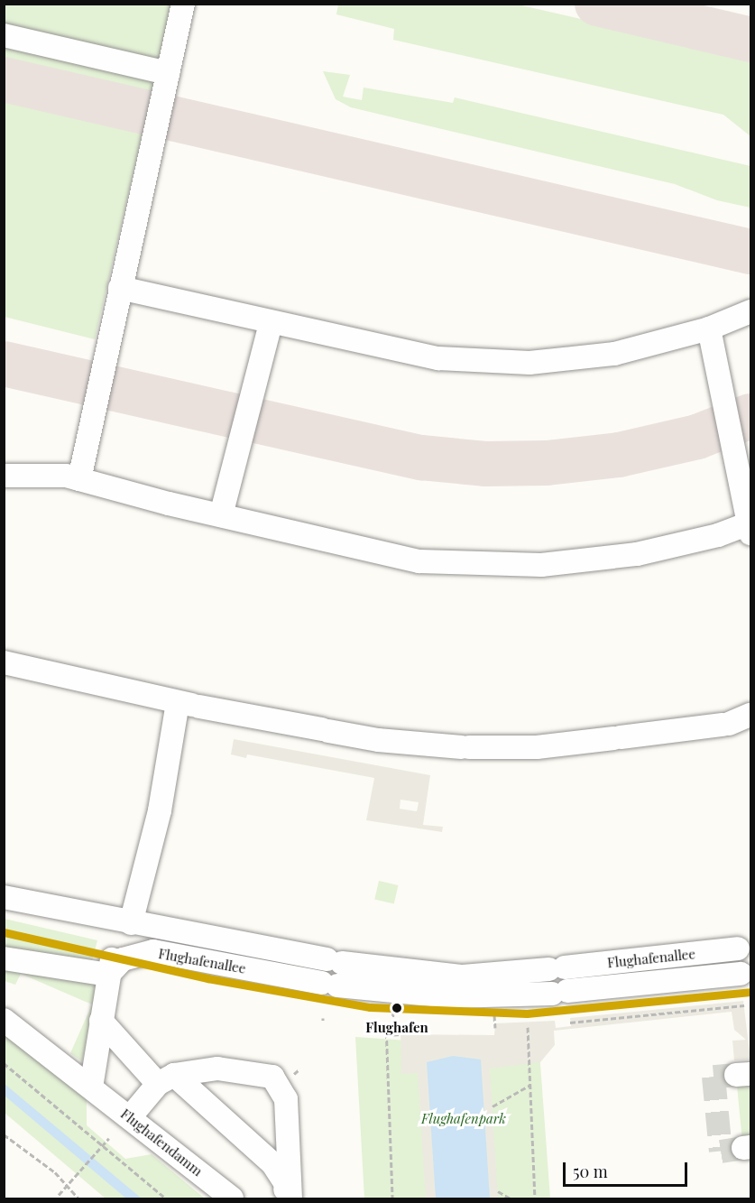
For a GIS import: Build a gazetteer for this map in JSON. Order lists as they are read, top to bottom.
{
  "streets": {
    "street": ["Flughafenallee", "Flughafendamm"]
  },
  "parks": ["Flughafenpark"],
  "places": ["Flughafen"],
  "scale_bar": "50 m"
}
